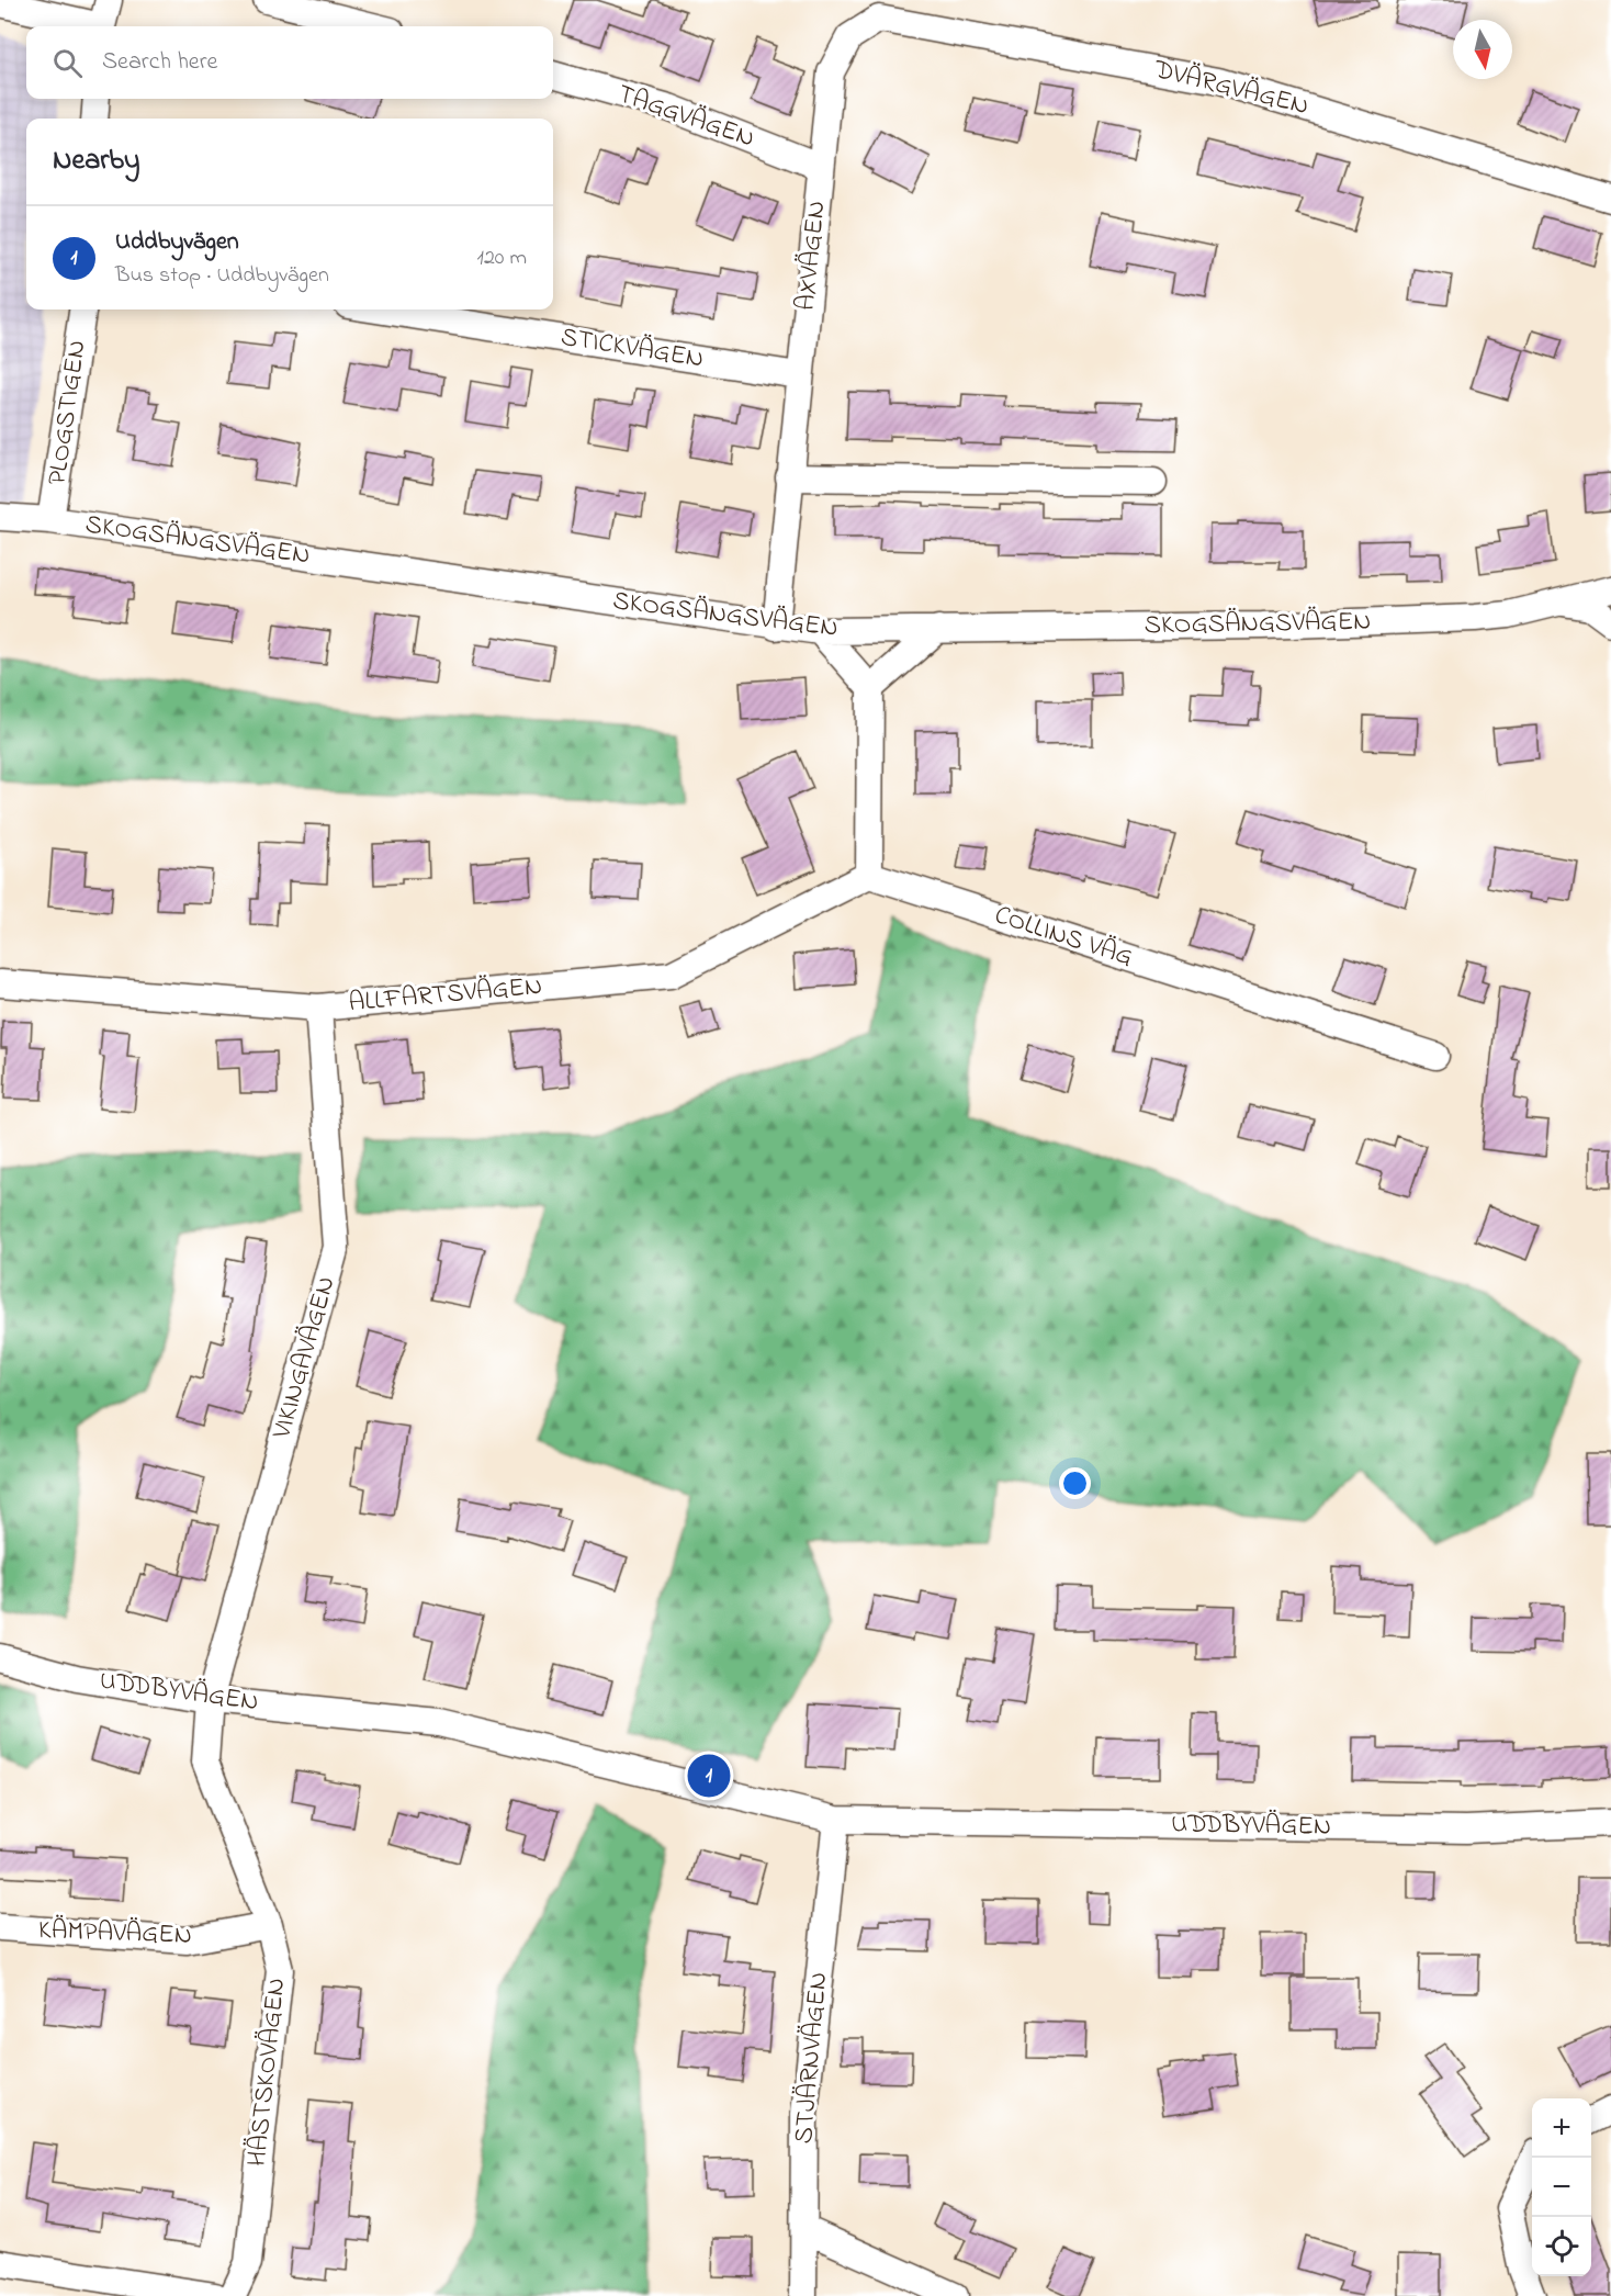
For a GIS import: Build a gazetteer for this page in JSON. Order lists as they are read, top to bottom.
{
  "streets": {
    "street": [
      "DVÄRGVÄGEN",
      "TAGGVÄGEN",
      "AXVÄGEN",
      "STICKVÄGEN",
      "PLOGSTIGEN",
      "SKOGSÄNGSVÄGEN",
      "COLLINS VÄG",
      "ALLFARTSVÄGEN",
      "VIKINGAVÄGEN",
      "UDDBYVÄGEN",
      "KÄMPAVÄGEN",
      "STJÄRNVÄGEN",
      "HÄSTSKOVÄGEN"
    ]
  },
  "crossings": [
    ["DVÄRGVÄGEN", "AXVÄGEN"],
    ["TAGGVÄGEN", "AXVÄGEN"],
    ["AXVÄGEN", "STICKVÄGEN"],
    ["AXVÄGEN", "SKOGSÄNGSVÄGEN"],
    ["PLOGSTIGEN", "SKOGSÄNGSVÄGEN"],
    ["COLLINS VÄG", "ALLFARTSVÄGEN"],
    ["ALLFARTSVÄGEN", "VIKINGAVÄGEN"],
    ["VIKINGAVÄGEN", "UDDBYVÄGEN"],
    ["VIKINGAVÄGEN", "HÄSTSKOVÄGEN"],
    ["UDDBYVÄGEN", "STJÄRNVÄGEN"],
    ["UDDBYVÄGEN", "HÄSTSKOVÄGEN"],
    ["KÄMPAVÄGEN", "HÄSTSKOVÄGEN"]
  ],
  "north": "bottom",
  "page": {
    "search": "Search here",
    "heading": "Nearby",
    "list": [
      {
        "mark": "1",
        "name": "Uddbyvägen",
        "note": "Bus stop · Uddbyvägen",
        "value": "120 m"
      }
    ],
    "pins": "1",
    "map_buttons": ["+", "−"]
  }
}
